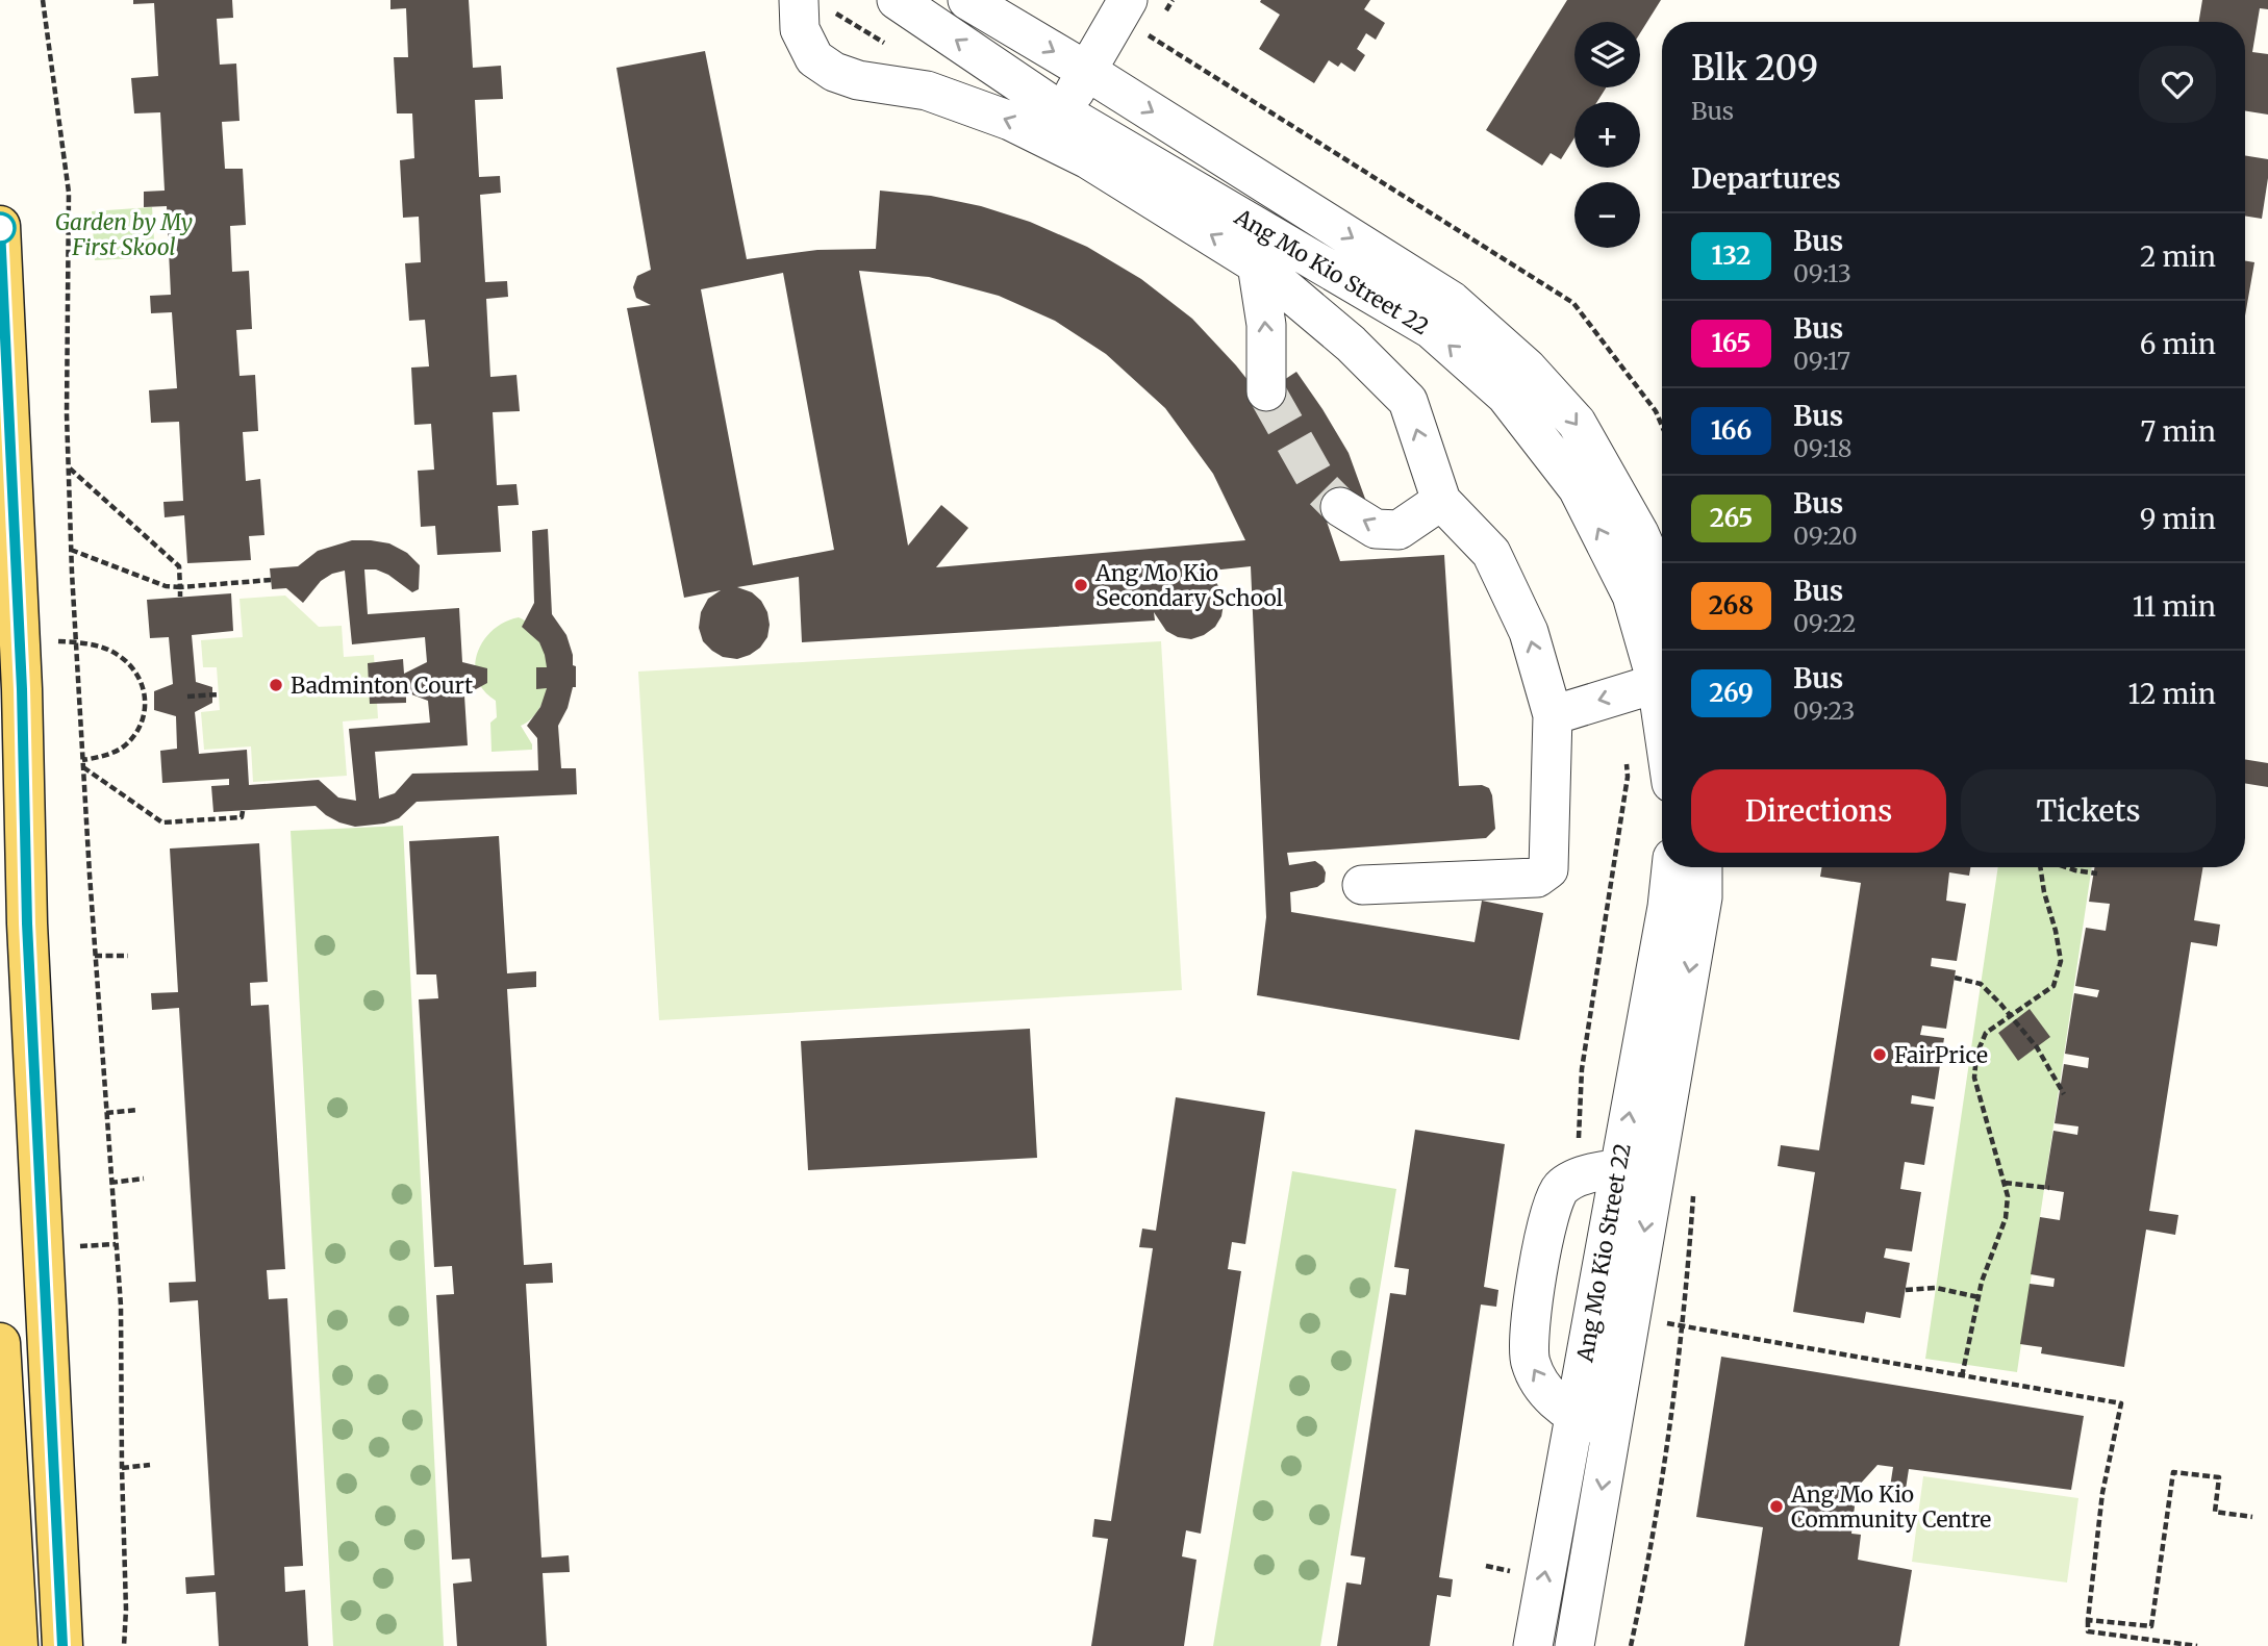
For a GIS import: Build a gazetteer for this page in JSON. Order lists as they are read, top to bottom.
{
  "streets": {
    "street": ["Ang Mo Kio Street 22"]
  },
  "parks": ["Garden by My First Skool"],
  "places": [
    "Ang Mo Kio Secondary School",
    "Badminton Court",
    "FairPrice",
    "Ang Mo Kio Community Centre"
  ],
  "lines": ["bus line 132"],
  "page": {
    "map_buttons": ["+", "−"],
    "heading": [
      ["Blk 209", "Bus"],
      "Departures"
    ],
    "list": [
      {
        "mark": "132",
        "name": "Bus",
        "note": "09:13",
        "value": "2 min"
      },
      {
        "mark": "165",
        "name": "Bus",
        "note": "09:17",
        "value": "6 min"
      },
      {
        "mark": "166",
        "name": "Bus",
        "note": "09:18",
        "value": "7 min"
      },
      {
        "mark": "265",
        "name": "Bus",
        "note": "09:20",
        "value": "9 min"
      },
      {
        "mark": "268",
        "name": "Bus",
        "note": "09:22",
        "value": "11 min"
      },
      {
        "mark": "269",
        "name": "Bus",
        "note": "09:23",
        "value": "12 min"
      }
    ],
    "buttons": ["Directions", "Tickets"]
  }
}
